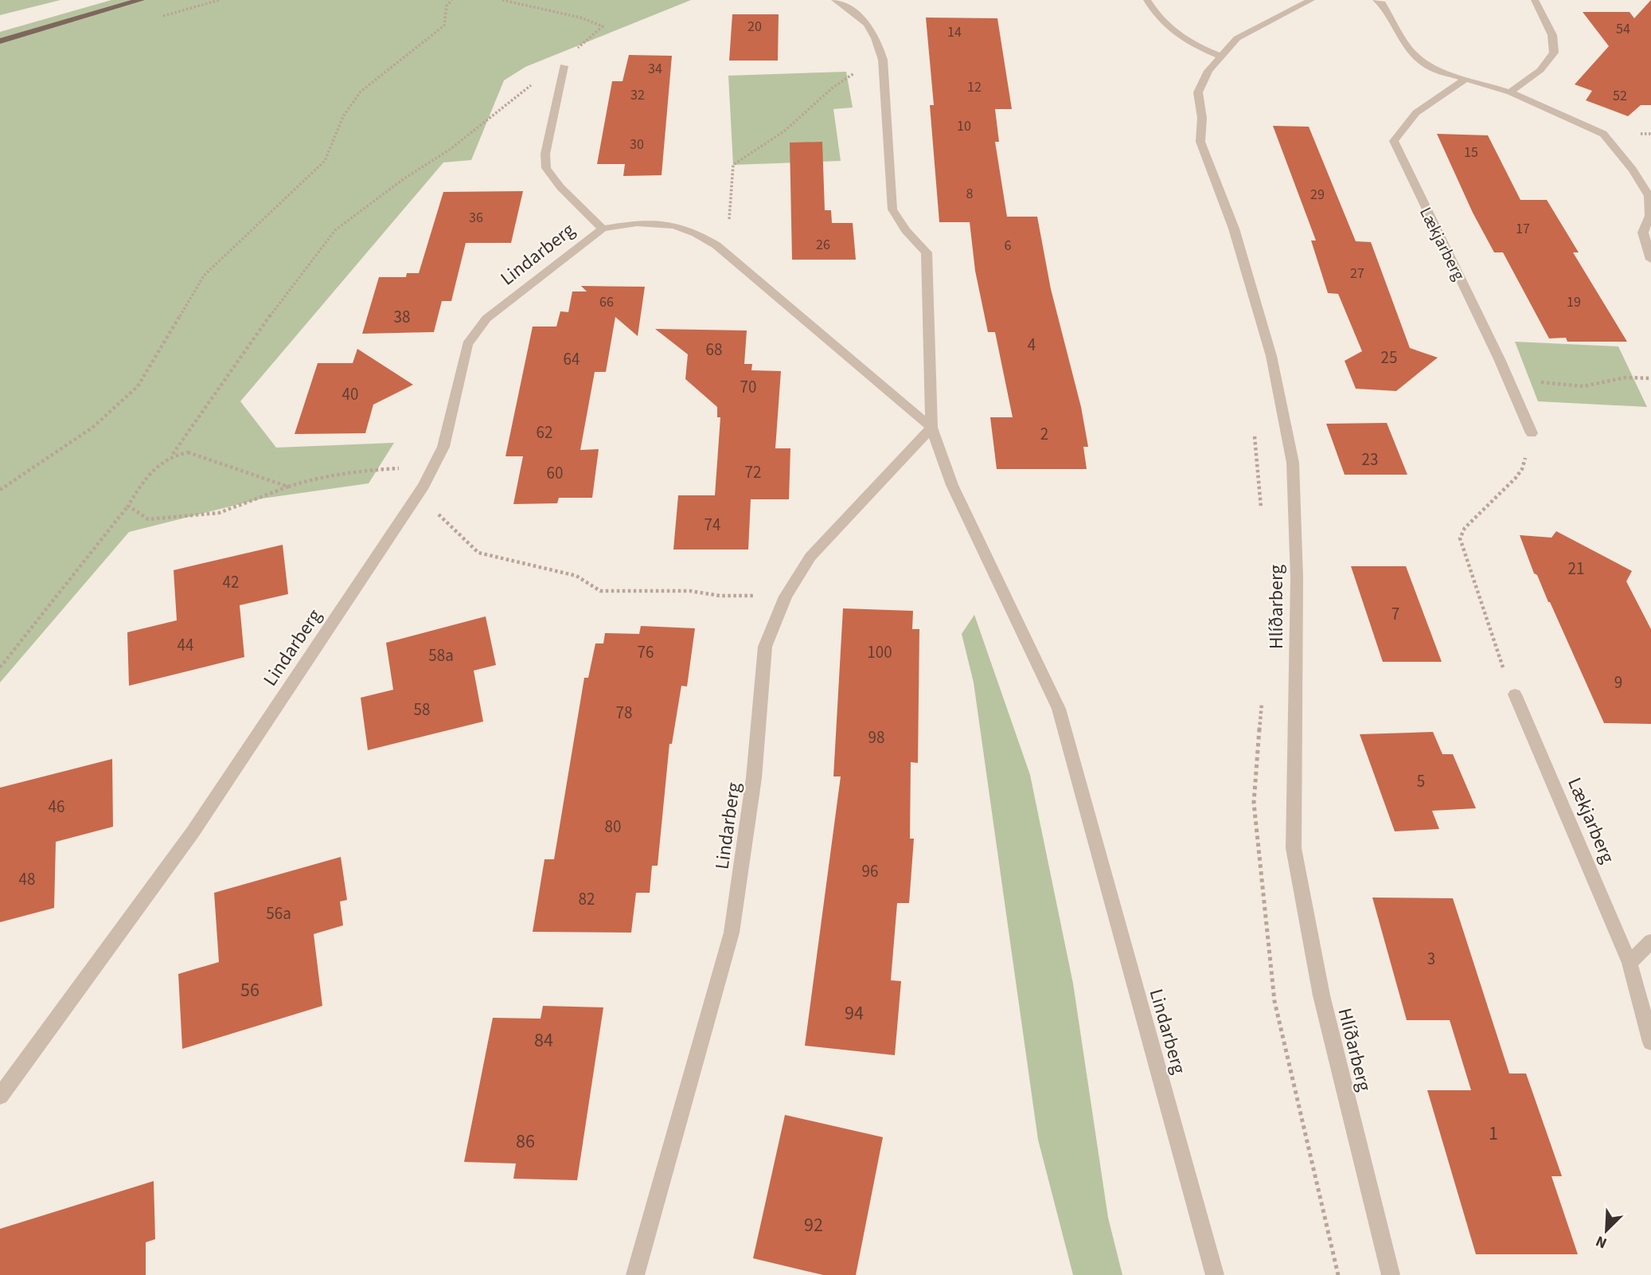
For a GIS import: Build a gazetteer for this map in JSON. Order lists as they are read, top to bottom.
{
  "streets": {
    "street": ["Lækjarberg", "Lindarberg", "Hlíðarberg"]
  },
  "house_numbers": [
    "20",
    "54",
    "14",
    "34",
    "12",
    "32",
    "52",
    "10",
    "30",
    "15",
    "8",
    "29",
    "36",
    "17",
    "26",
    "6",
    "27",
    "66",
    "19",
    "38",
    "4",
    "68",
    "25",
    "64",
    "70",
    "40",
    "62",
    "2",
    "23",
    "72",
    "60",
    "74",
    "21",
    "42",
    "7",
    "44",
    "76",
    "100",
    "58a",
    "9",
    "58",
    "78",
    "98",
    "5",
    "46",
    "80",
    "96",
    "48",
    "82",
    "56a",
    "3",
    "56",
    "94",
    "84",
    "1",
    "86",
    "92"
  ],
  "north": "bottom left"
}
